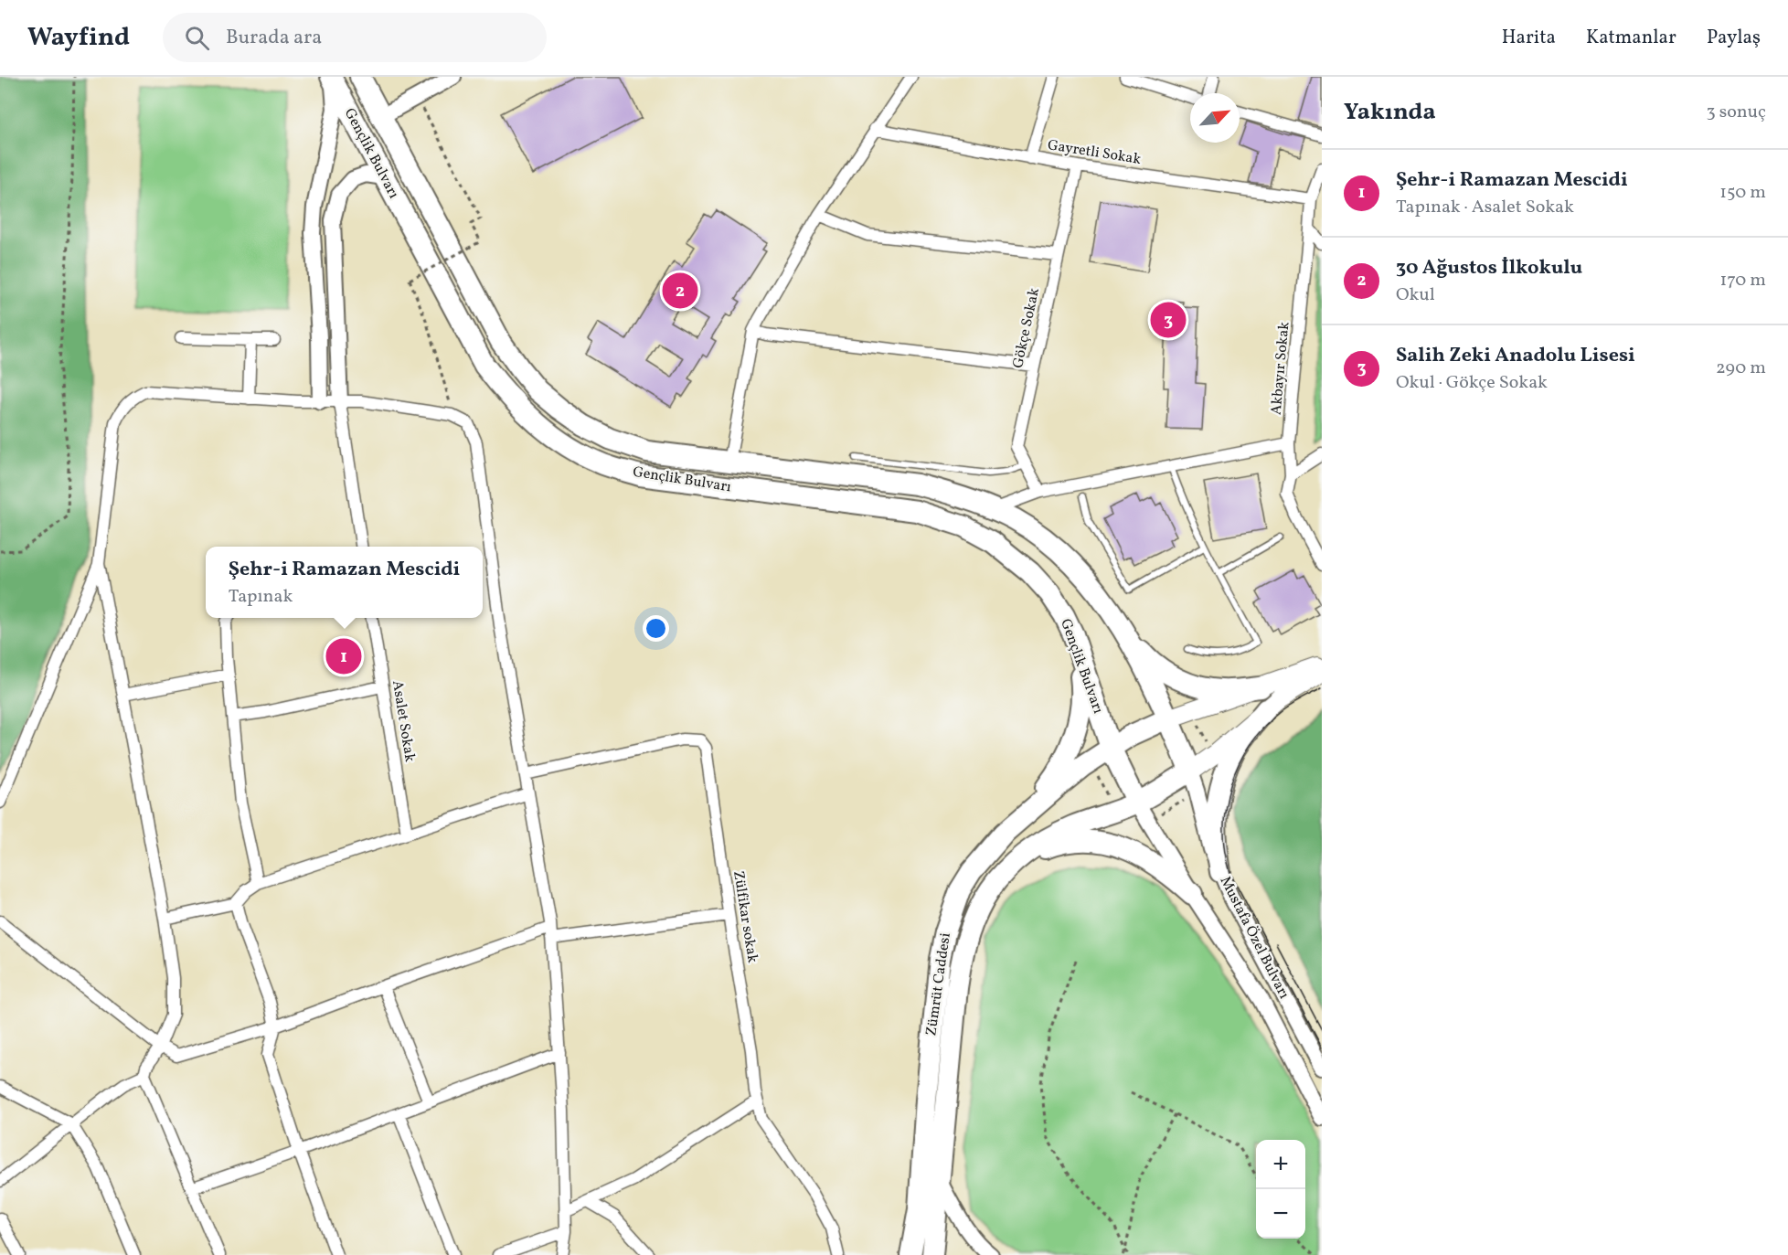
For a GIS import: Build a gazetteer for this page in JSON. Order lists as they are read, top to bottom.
{
  "streets": {
    "highway": ["Gençlik Bulvarı", "Zümrüt Caddesi"],
    "main road": ["Mustafa Özel Bulvarı"],
    "street": [
      "Gayretli Sokak",
      "Gökçe Sokak",
      "Akbayır Sokak",
      "Asalet Sokak",
      "Zülfikar sokak"
    ]
  },
  "crossings": [
    ["Gayretli Sokak", "Gökçe Sokak"],
    ["Gayretli Sokak", "Akbayır Sokak"],
    ["Gençlik Bulvarı", "Mustafa Özel Bulvarı"],
    ["Gençlik Bulvarı", "Zümrüt Caddesi"]
  ],
  "north": "top right",
  "page": {
    "header": "Wayfind",
    "search": "Burada ara",
    "nav": ["Harita", "Katmanlar", "Paylaş"],
    "heading": ["Yakında", "3 sonuç"],
    "list": [
      {
        "mark": "1",
        "name": "Şehr-i Ramazan Mescidi",
        "note": "Tapınak · Asalet Sokak",
        "value": "150 m"
      },
      {
        "mark": "2",
        "name": "30 Ağustos İlkokulu",
        "note": "Okul",
        "value": "170 m"
      },
      {
        "mark": "3",
        "name": "Salih Zeki Anadolu Lisesi",
        "note": "Okul · Gökçe Sokak",
        "value": "290 m"
      }
    ],
    "pins": ["2", "3", "1"],
    "popup": ["Şehr-i Ramazan Mescidi", "Tapınak"],
    "map_buttons": ["+", "−"]
  }
}
